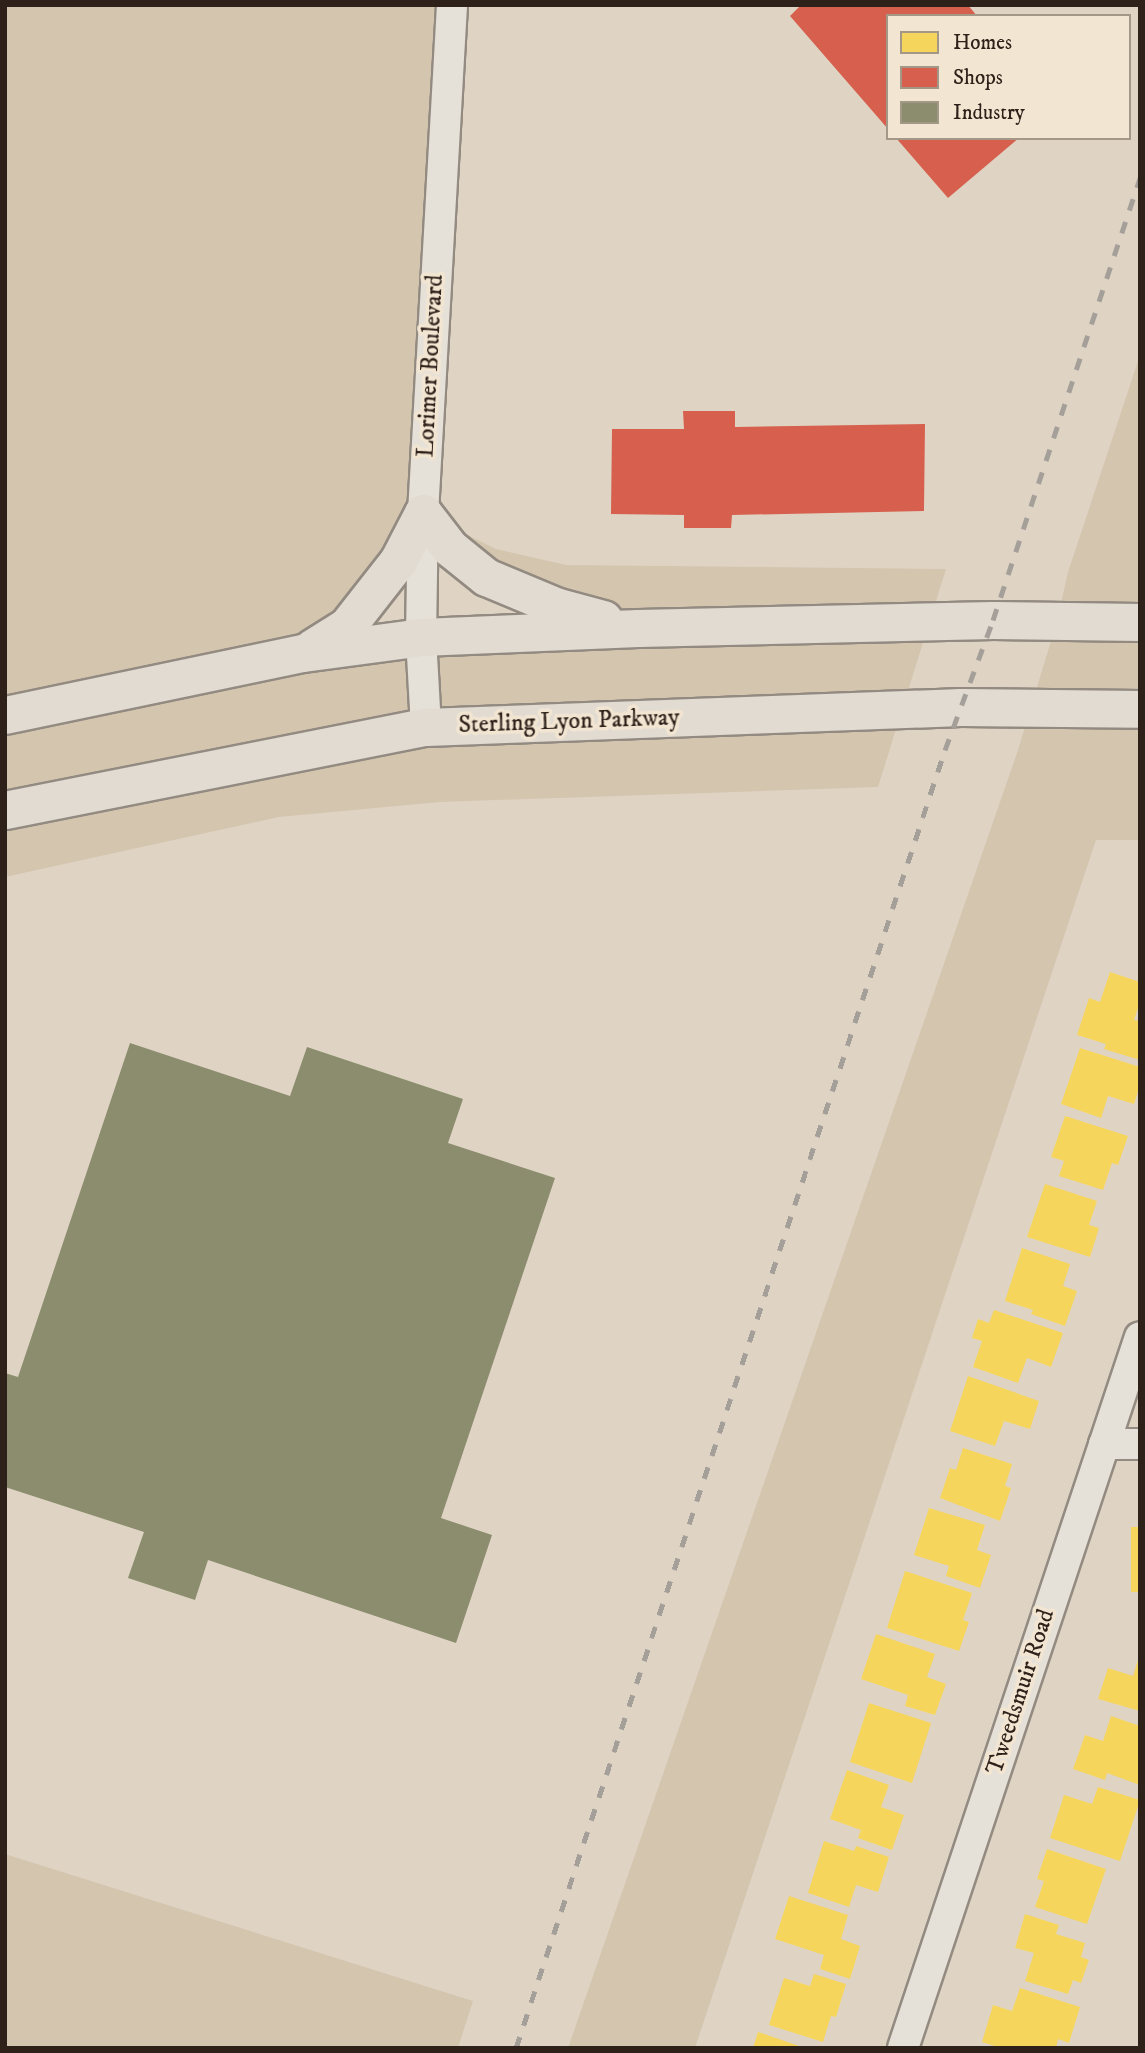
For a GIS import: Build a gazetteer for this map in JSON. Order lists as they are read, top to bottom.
{
  "streets": {
    "main road": ["Sterling Lyon Parkway"],
    "street": ["Lorimer Boulevard", "Tweedsmuir Road"]
  },
  "crossings": [
    ["Lorimer Boulevard", "Sterling Lyon Parkway"]
  ],
  "legend": ["Homes", "Shops", "Industry"]
}
